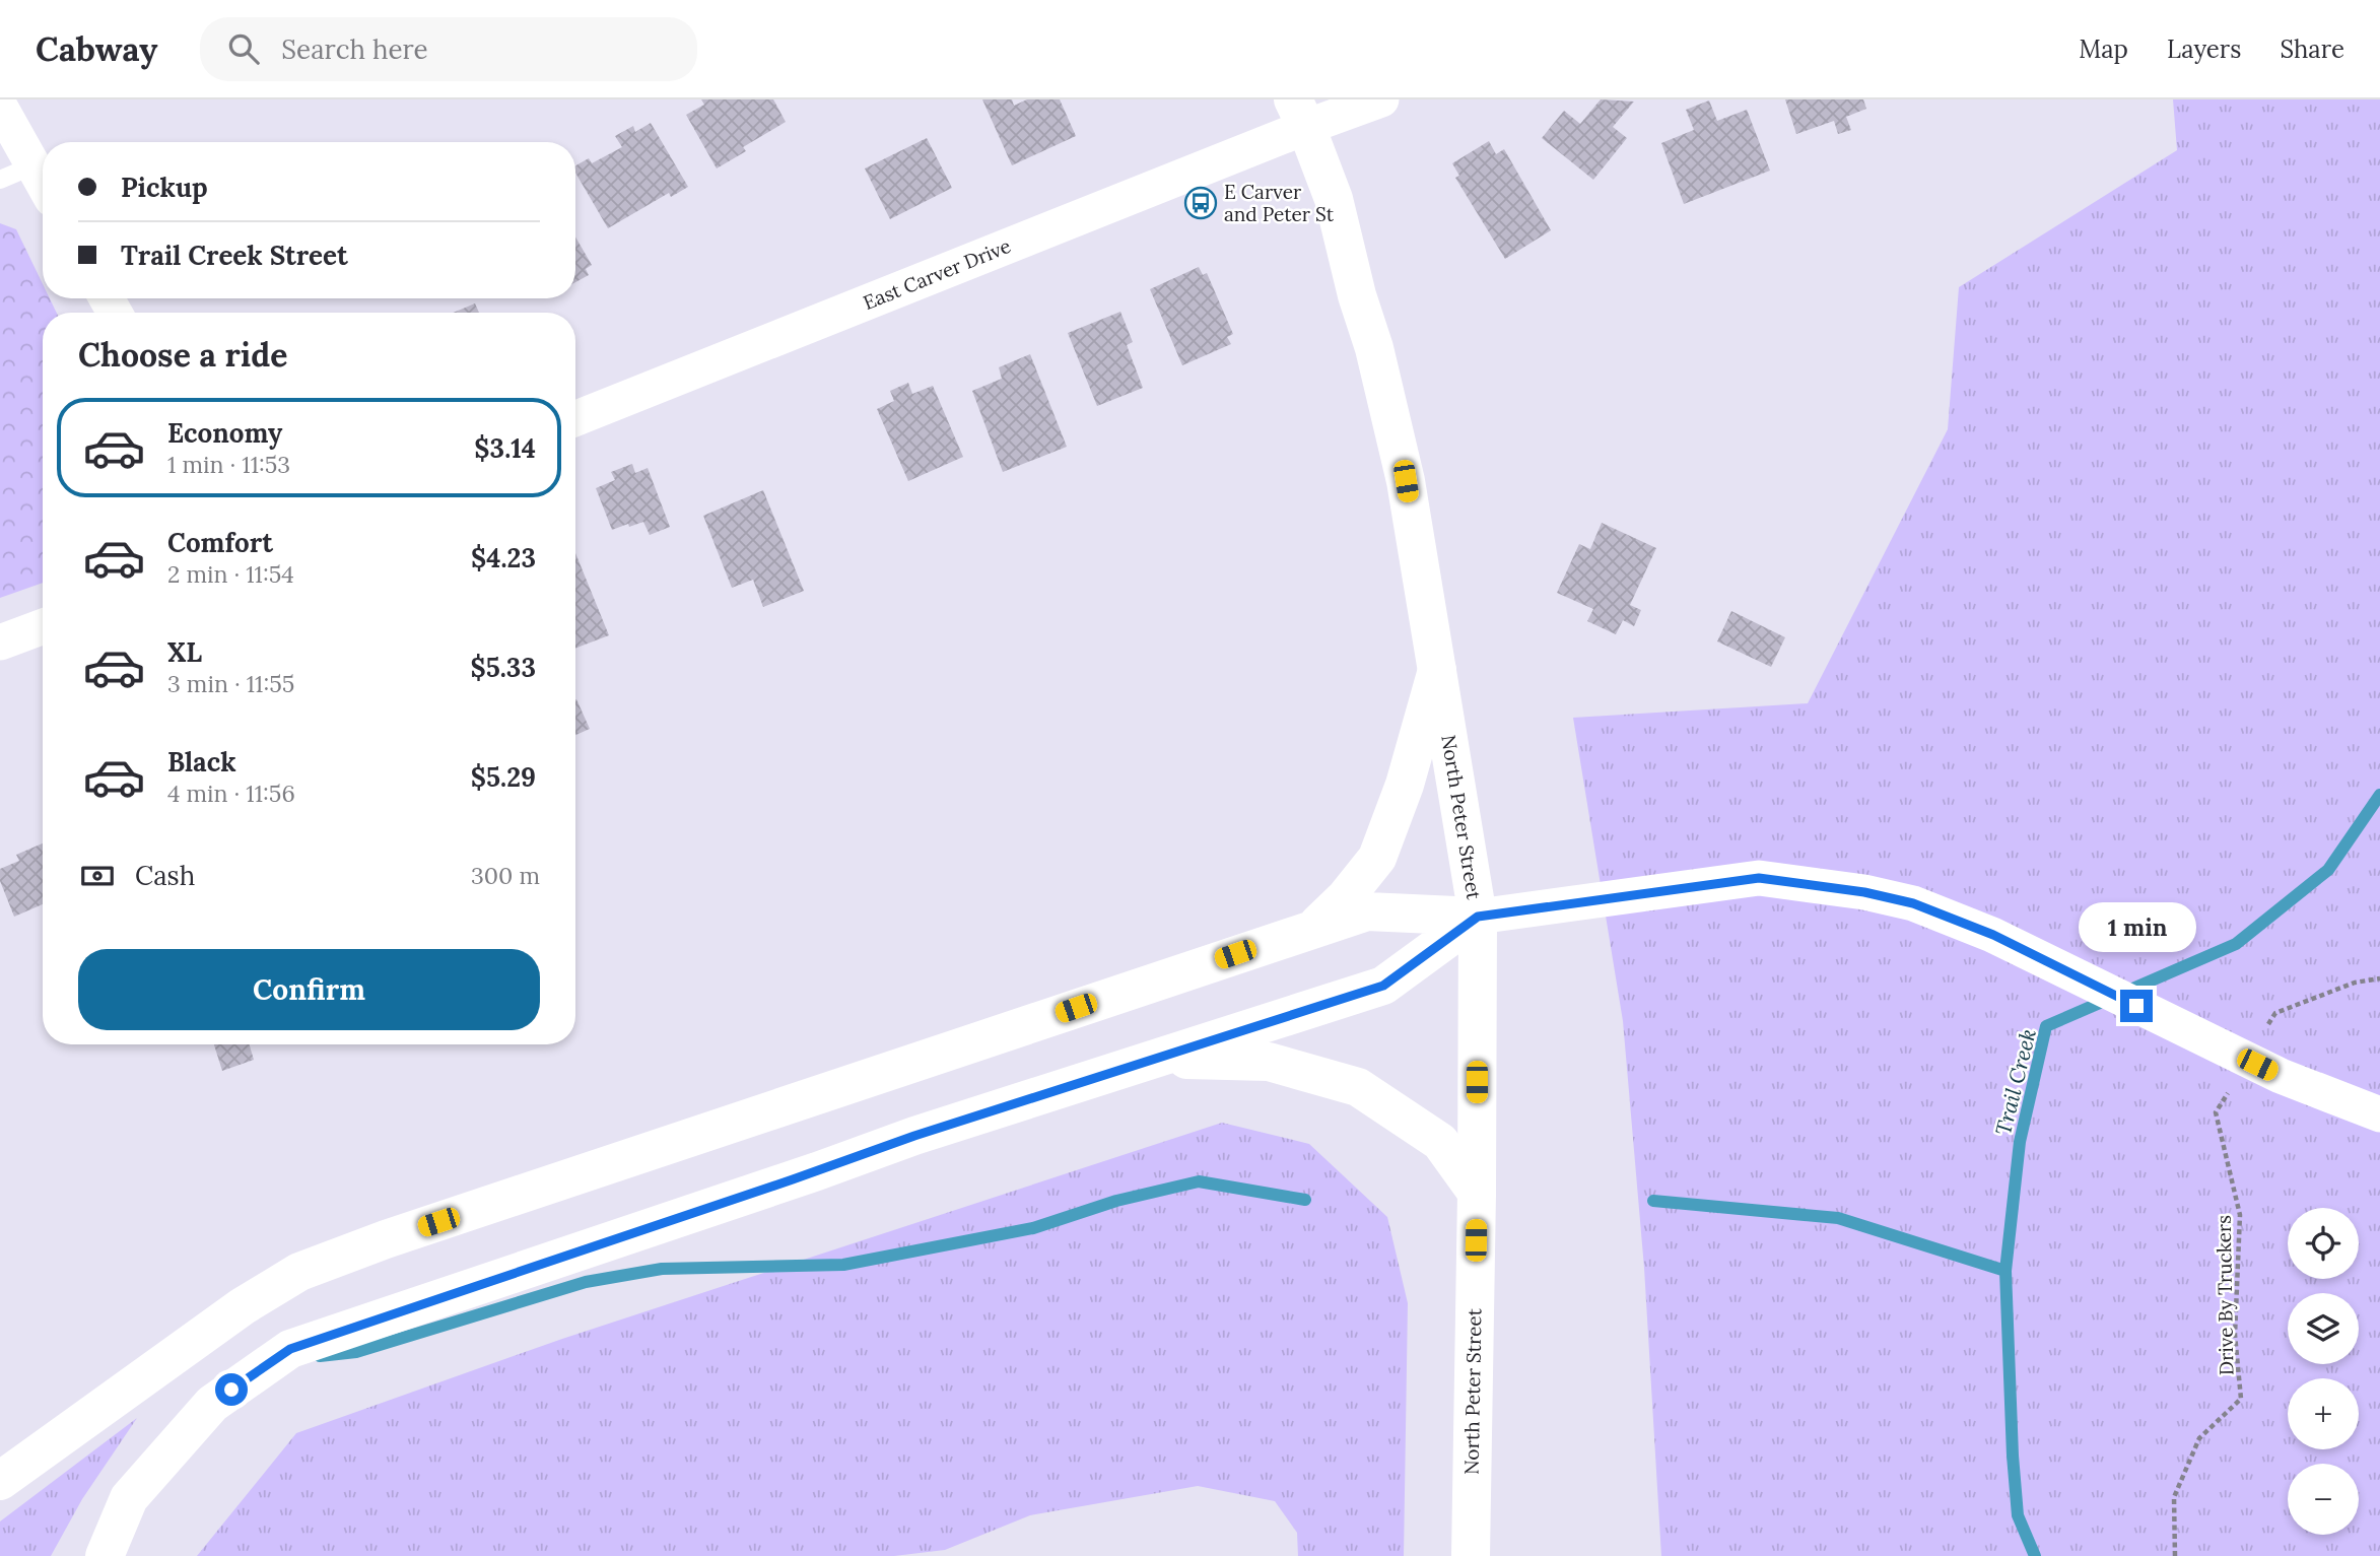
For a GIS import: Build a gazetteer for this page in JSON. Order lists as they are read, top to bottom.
{
  "streets": {
    "main road": ["North Peter Street"],
    "street": ["East Carver Drive"],
    "path": ["Drive By Truckers"]
  },
  "crossings": [
    ["East Carver Drive", "North Peter Street"]
  ],
  "water": ["Trail Creek"],
  "places": {
    "bus stop": ["E Carver and Peter St"]
  },
  "page": {
    "header": "Cabway",
    "search": "Search here",
    "nav": ["Map", "Layers", "Share"],
    "banner": ["Pickup", "Trail Creek Street"],
    "heading": "Choose a ride",
    "list": [
      {
        "name": "Economy",
        "note": "1 min · 11:53",
        "value": "$3.14"
      },
      {
        "name": "Comfort",
        "note": "2 min · 11:54",
        "value": "$4.23"
      },
      {
        "name": "XL",
        "note": "3 min · 11:55",
        "value": "$5.33"
      },
      {
        "name": "Black",
        "note": "4 min · 11:56",
        "value": "$5.29"
      }
    ],
    "pay": ["Cash", "300 m"],
    "bubble": "1 min",
    "buttons": "Confirm",
    "map_buttons": ["+", "−"]
  }
}
